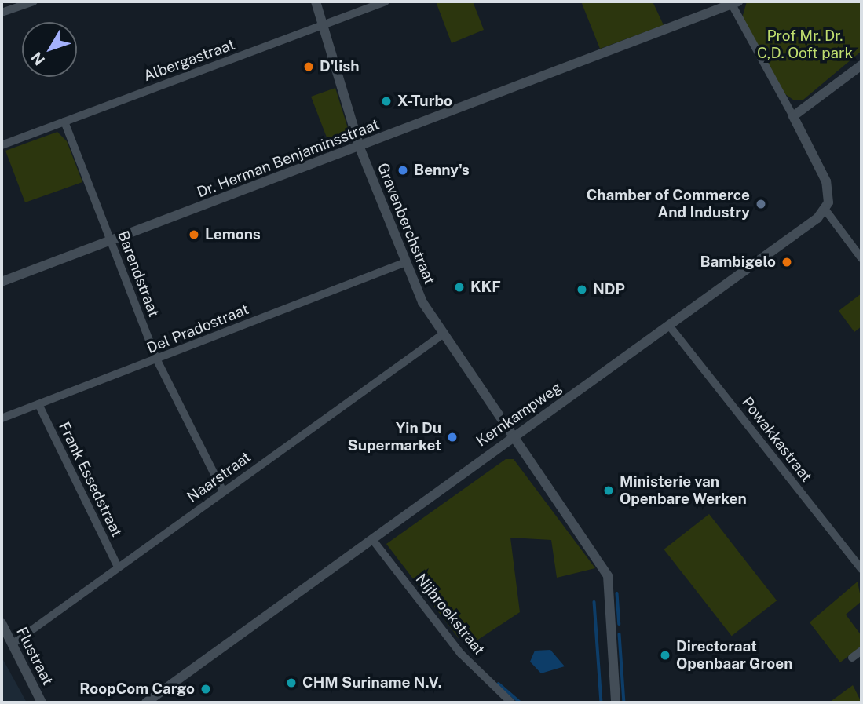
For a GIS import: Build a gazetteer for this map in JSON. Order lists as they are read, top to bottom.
{
  "streets": {
    "street": [
      "Albergastraat",
      "Dr. Herman Benjaminsstraat",
      "Gravenberchstraat",
      "Barendstraat",
      "Del Pradostraat",
      "Kernkampweg",
      "Powakkastraat",
      "Naarstraat",
      "Frank Essedstraat",
      "Nijbroekstraat",
      "Flustraat"
    ]
  },
  "crossings": [
    ["Albergastraat", "Gravenberchstraat"],
    ["Albergastraat", "Barendstraat"],
    ["Dr. Herman Benjaminsstraat", "Gravenberchstraat"],
    ["Dr. Herman Benjaminsstraat", "Barendstraat"],
    ["Gravenberchstraat", "Del Pradostraat"],
    ["Gravenberchstraat", "Kernkampweg"],
    ["Gravenberchstraat", "Naarstraat"],
    ["Barendstraat", "Del Pradostraat"],
    ["Barendstraat", "Naarstraat"],
    ["Del Pradostraat", "Frank Essedstraat"],
    ["Kernkampweg", "Powakkastraat"],
    ["Kernkampweg", "Nijbroekstraat"],
    ["Naarstraat", "Frank Essedstraat"],
    ["Naarstraat", "Flustraat"]
  ],
  "parks": ["Prof Mr. Dr. C,D. Ooft park"],
  "places": [
    "D'lish",
    "X-Turbo",
    "Benny's",
    "Chamber of Commerce And Industry",
    "Lemons",
    "Bambigelo",
    "KKF",
    "NDP",
    "Yin Du Supermarket",
    "Ministerie van Openbare Werken",
    "Directoraat Openbaar Groen",
    "CHM Suriname N.V.",
    "RoopCom Cargo"
  ],
  "north": "bottom left"
}
